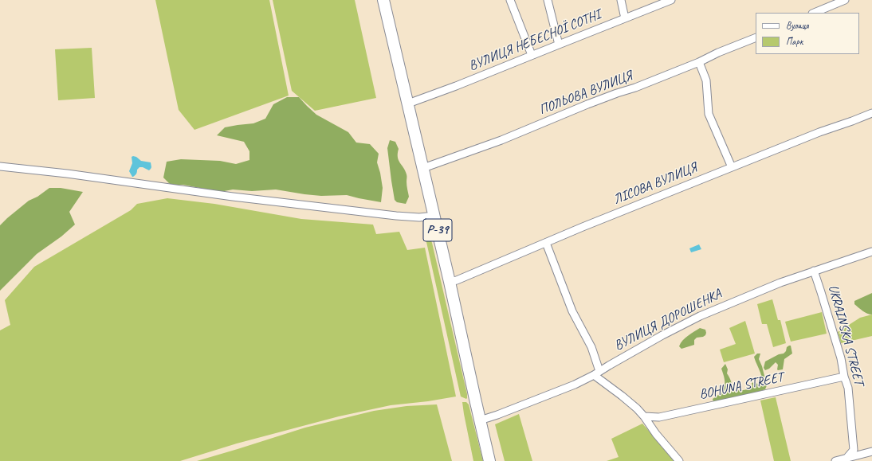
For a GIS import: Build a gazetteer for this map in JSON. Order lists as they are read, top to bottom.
{
  "streets": {
    "main road": ["Р-39"],
    "street": [
      "ВУЛИЦЯ НЕБЕСНОЇ СОТНІ",
      "ПОЛЬОВА ВУЛИЦЯ",
      "ЛІСОВА ВУЛИЦЯ",
      "ВУЛИЦЯ ДОРОШЕНКА",
      "UKRAINSKA STREET",
      "BOHUNA STREET"
    ]
  },
  "crossings": [
    ["ВУЛИЦЯ НЕБЕСНОЇ СОТНІ", "Р-39"],
    ["ПОЛЬОВА ВУЛИЦЯ", "Р-39"],
    ["ЛІСОВА ВУЛИЦЯ", "Р-39"],
    ["Р-39", "ВУЛИЦЯ ДОРОШЕНКА"],
    ["ВУЛИЦЯ ДОРОШЕНКА", "UKRAINSKA STREET"],
    ["UKRAINSKA STREET", "BOHUNA STREET"]
  ],
  "legend": ["Вулиця", "Парк"]
}
